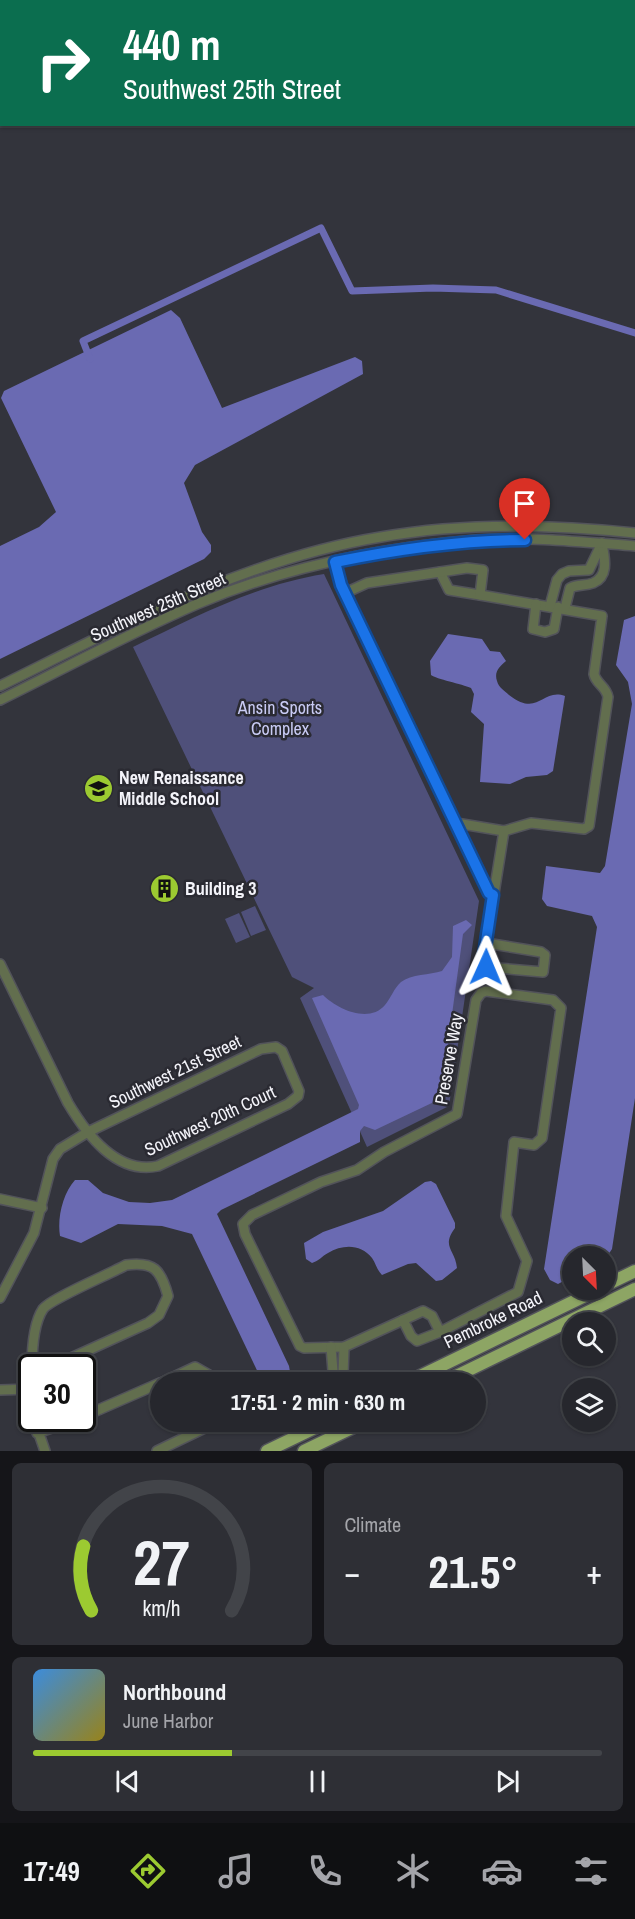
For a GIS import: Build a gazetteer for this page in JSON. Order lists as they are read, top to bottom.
{
  "streets": {
    "main road": ["Pembroke Road"],
    "street": [
      "Southwest 25th Street",
      "Preserve Way",
      "Southwest 21st Street",
      "Southwest 20th Court"
    ]
  },
  "crossings": [
    ["Southwest 21st Street", "Southwest 20th Court"]
  ],
  "parks": ["Ansin Sports Complex"],
  "places": {
    "school or university": ["New Renaissance Middle School"],
    "building": ["Building 3"]
  },
  "north": "bottom right",
  "page": {
    "turn": ["440 m", "Southwest 25th Street"],
    "limit": "30",
    "trip": "17:51 · 2 min · 630 m",
    "tile": "Climate",
    "heat": ["−", "21.5°", "+"],
    "song": ["Northbound", "June Harbor"],
    "tabs": "17:49",
    "gauge": ["27", "km/h"]
  }
}
